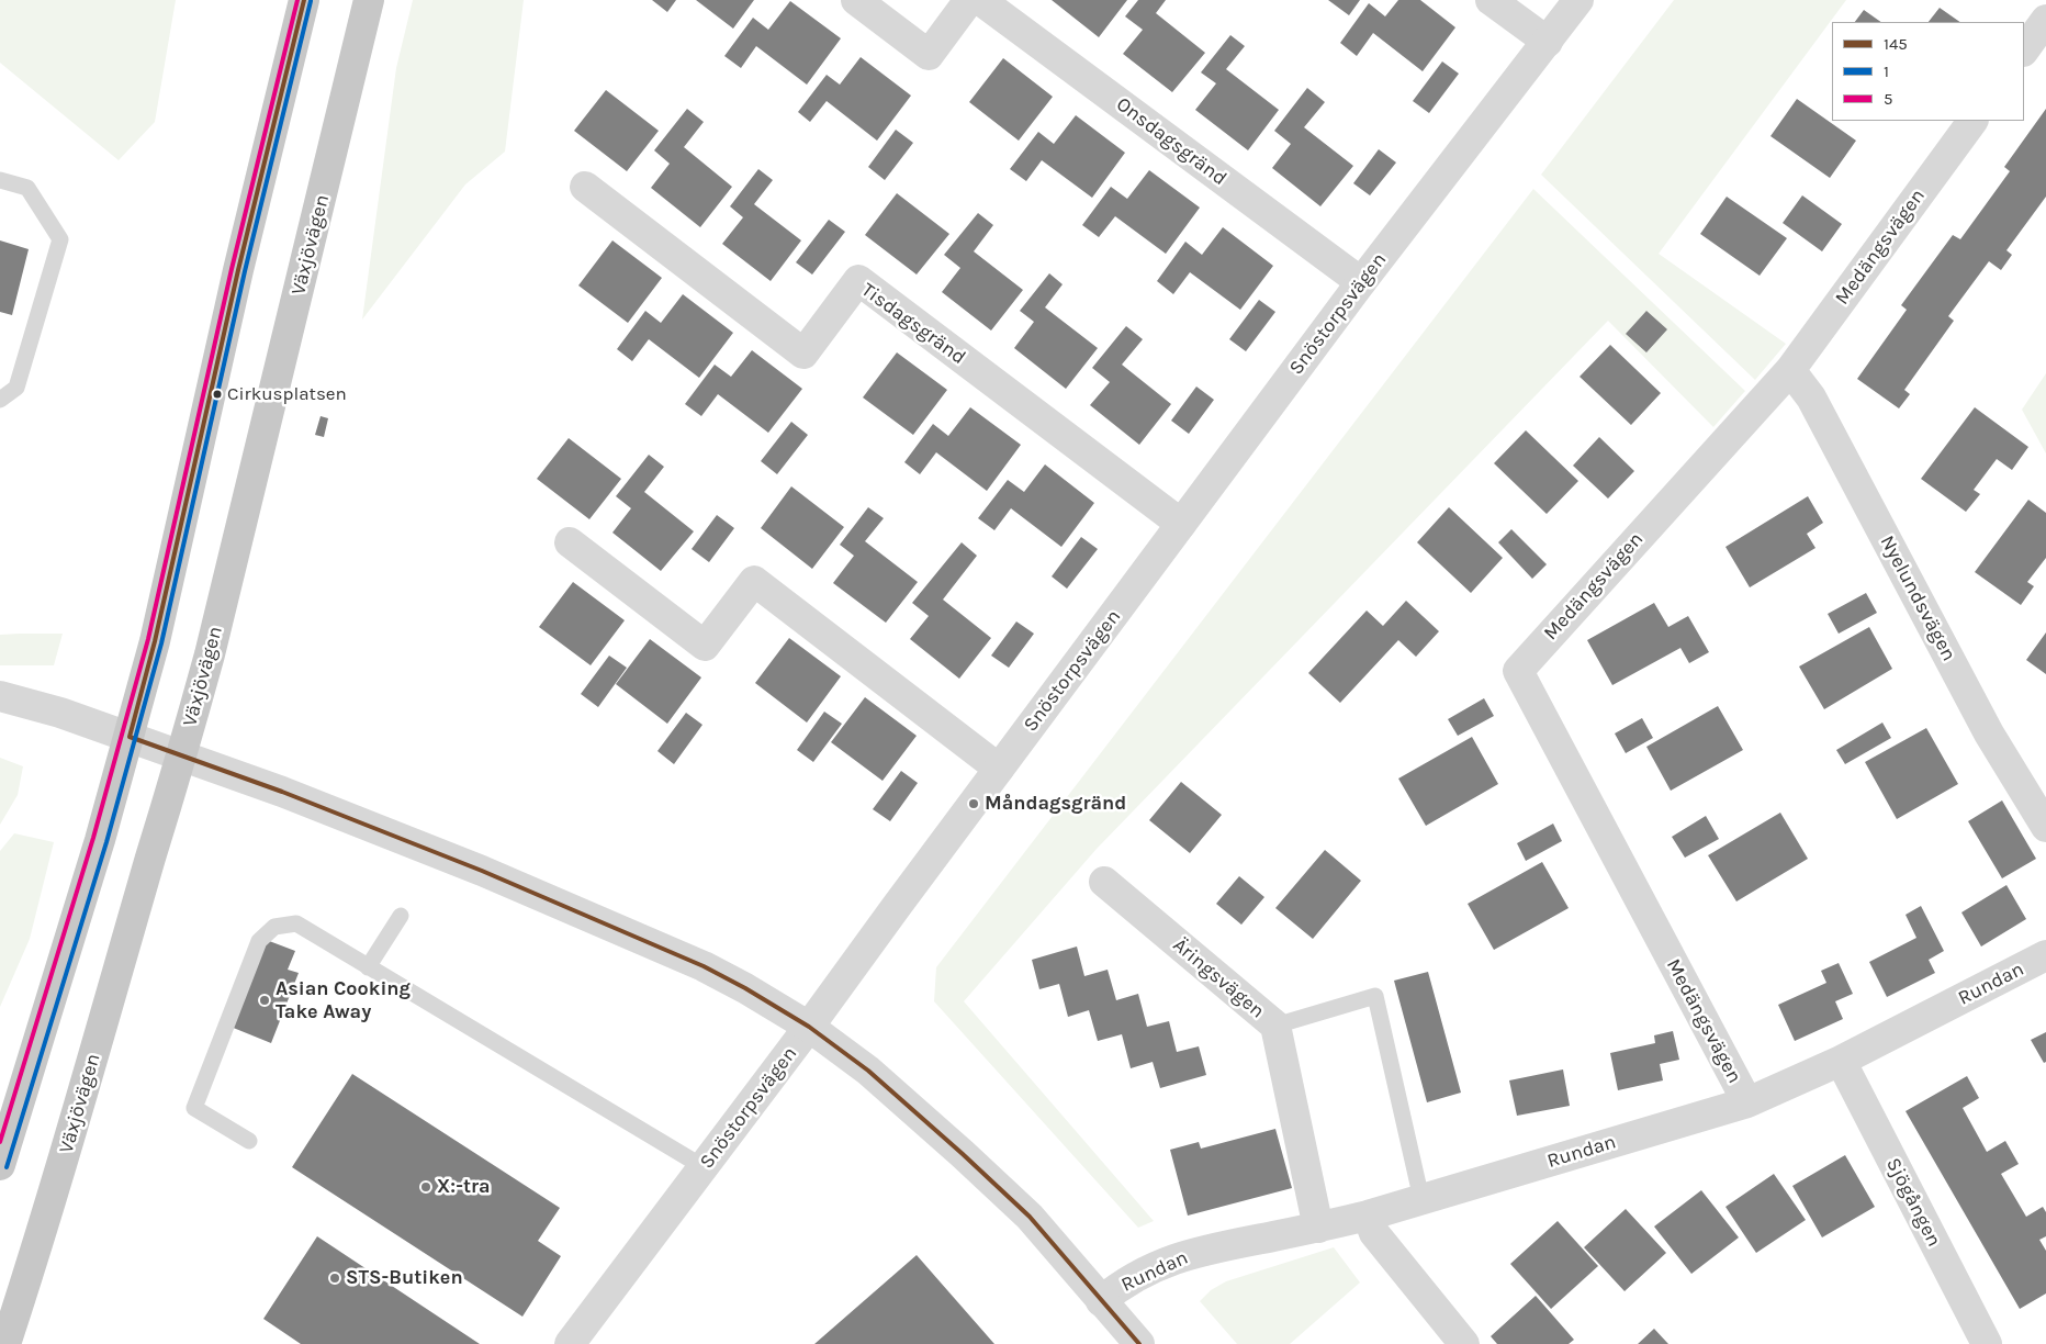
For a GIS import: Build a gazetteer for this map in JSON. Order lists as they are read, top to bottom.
{
  "streets": {
    "highway": ["Växjövägen"],
    "street": [
      "Onsdagsgränd",
      "Medängsvägen",
      "Snöstorpsvägen",
      "Tisdagsgränd",
      "Nyelundsvägen",
      "Äringsvägen",
      "Rundan",
      "Sjögången"
    ]
  },
  "crossings": [
    ["Onsdagsgränd", "Snöstorpsvägen"],
    ["Medängsvägen", "Nyelundsvägen"],
    ["Medängsvägen", "Rundan"],
    ["Snöstorpsvägen", "Tisdagsgränd"],
    ["Äringsvägen", "Rundan"],
    ["Rundan", "Sjögången"]
  ],
  "places": [
    "Cirkusplatsen",
    "Måndagsgränd",
    "Asian Cooking Take Away",
    "X:-tra",
    "STS-Butiken"
  ],
  "lines": ["transit line 145", "transit line 5", "transit line 1"],
  "legend": ["145", "1", "5"]
}
